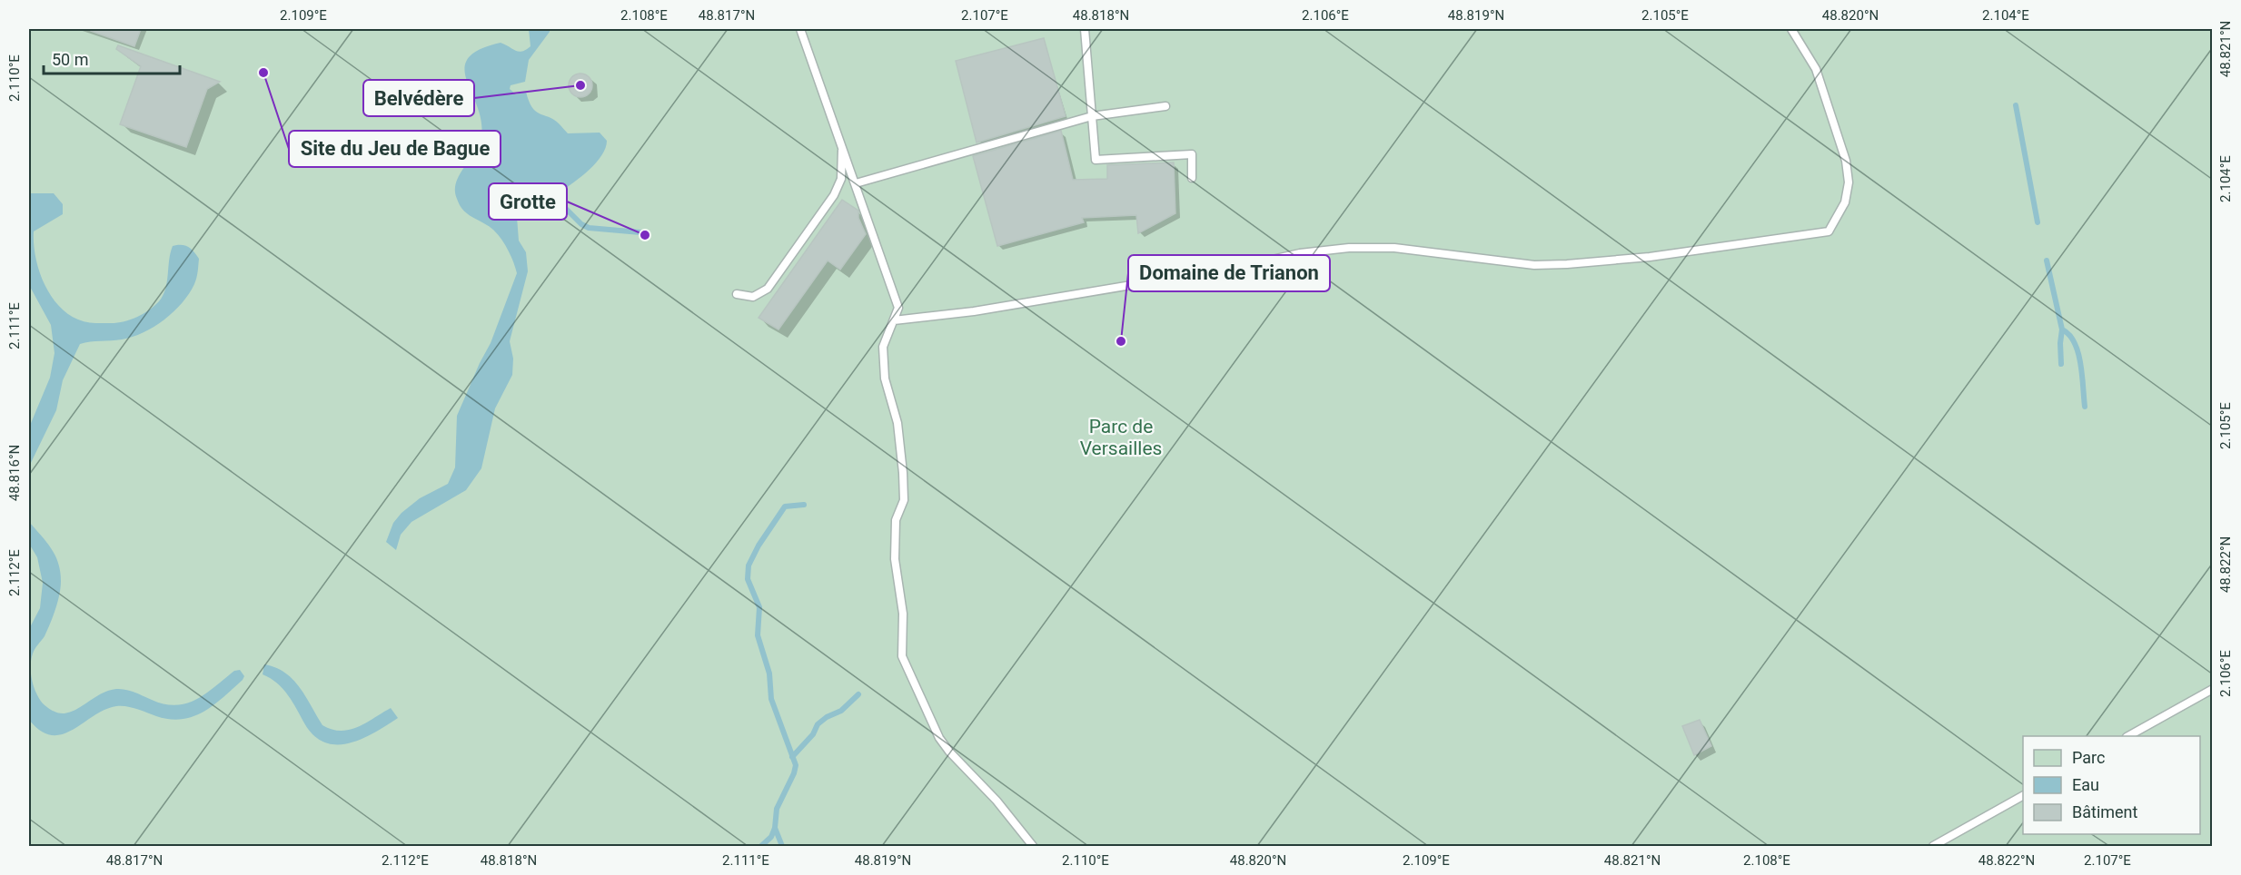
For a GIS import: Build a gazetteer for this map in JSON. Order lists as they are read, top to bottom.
{
  "parks": ["Parc de Versailles"],
  "places": [
    "Site du Jeu de Bague",
    "Belvédère",
    "Grotte",
    "Domaine de Trianon"
  ],
  "legend": ["Parc", "Eau", "Bâtiment"],
  "scale_bar": "50 m",
  "coordinates": [
    "2.109°E",
    "2.108°E",
    "48.817°N",
    "2.107°E",
    "48.818°N",
    "2.106°E",
    "48.819°N",
    "2.105°E",
    "48.820°N",
    "2.104°E",
    "48.821°N",
    "2.110°E",
    "2.111°E",
    "48.816°N",
    "48.822°N",
    "2.112°E"
  ]
}
